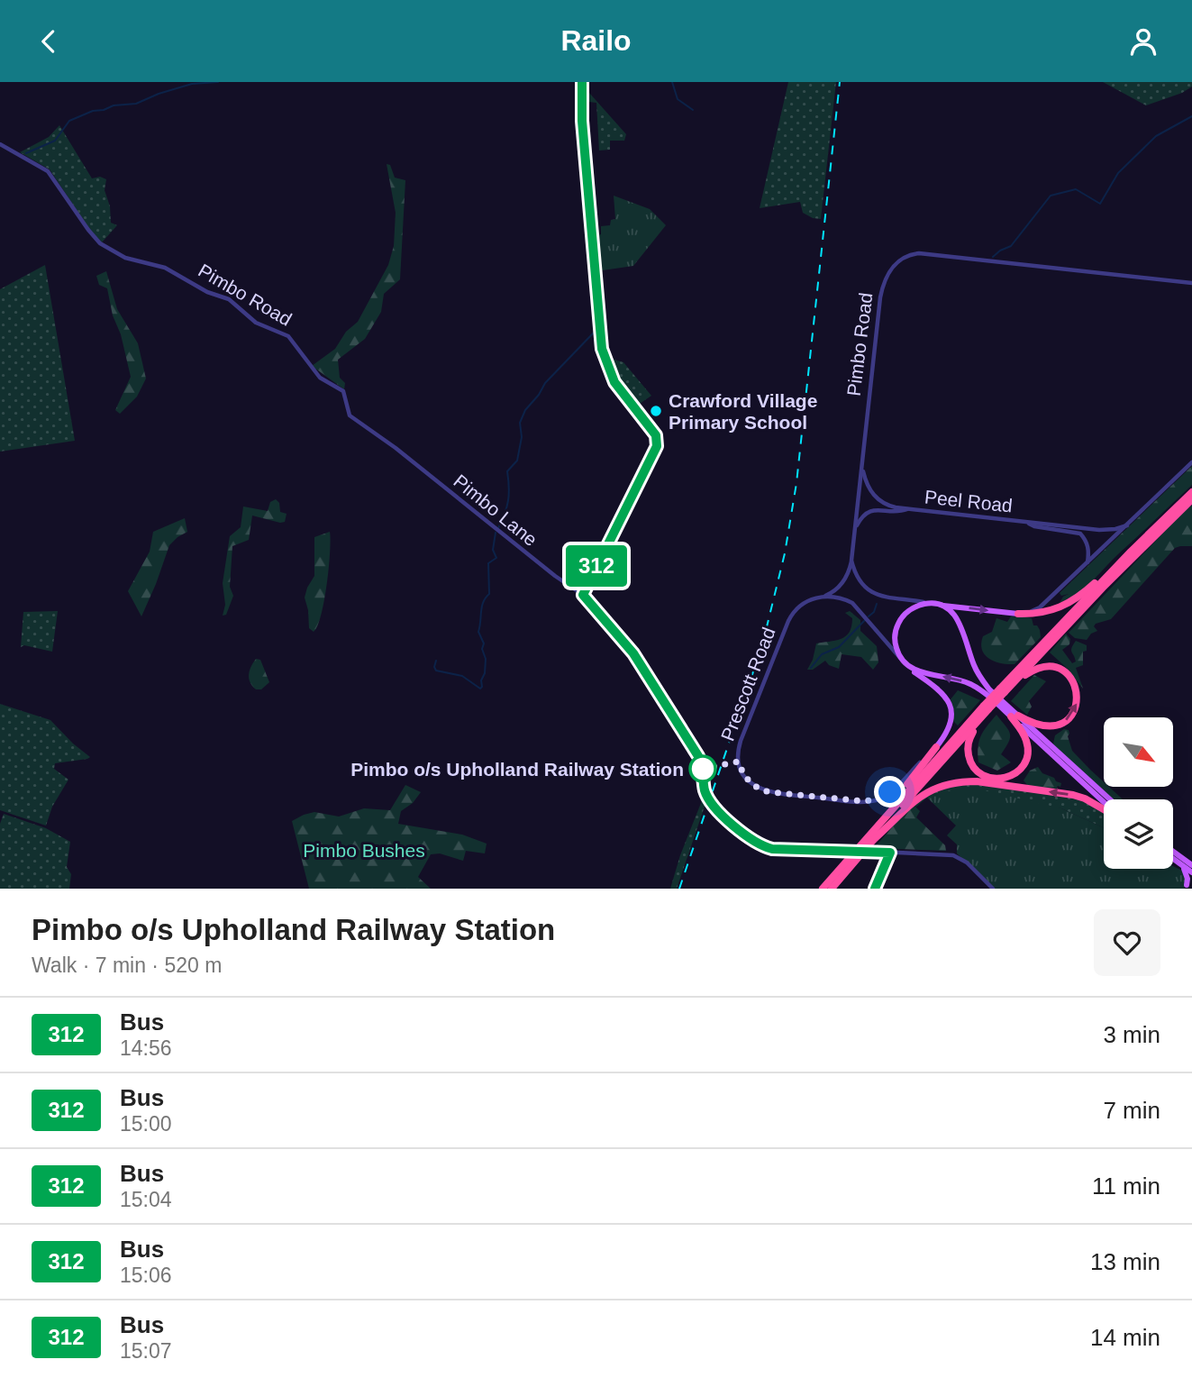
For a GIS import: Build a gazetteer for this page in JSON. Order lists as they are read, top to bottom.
{
  "streets": {
    "main road": ["Prescott Road"],
    "street": ["Pimbo Road", "Peel Road", "Pimbo Lane"]
  },
  "crossings": [
    ["Pimbo Road", "Peel Road"],
    ["Pimbo Road", "Pimbo Lane"],
    ["Pimbo Road", "Prescott Road"]
  ],
  "parks": ["Pimbo Bushes"],
  "places": ["Crawford Village Primary School", "Pimbo o/s Upholland Railway Station"],
  "lines": ["bus line 312"],
  "north": "bottom right",
  "page": {
    "header": "Railo",
    "on_map": "312",
    "heading": ["Pimbo o/s Upholland Railway Station", "Walk · 7 min · 520 m"],
    "list": [
      {
        "mark": "312",
        "name": "Bus",
        "note": "14:56",
        "value": "3 min"
      },
      {
        "mark": "312",
        "name": "Bus",
        "note": "15:00",
        "value": "7 min"
      },
      {
        "mark": "312",
        "name": "Bus",
        "note": "15:04",
        "value": "11 min"
      },
      {
        "mark": "312",
        "name": "Bus",
        "note": "15:06",
        "value": "13 min"
      },
      {
        "mark": "312",
        "name": "Bus",
        "note": "15:07",
        "value": "14 min"
      }
    ]
  }
}
